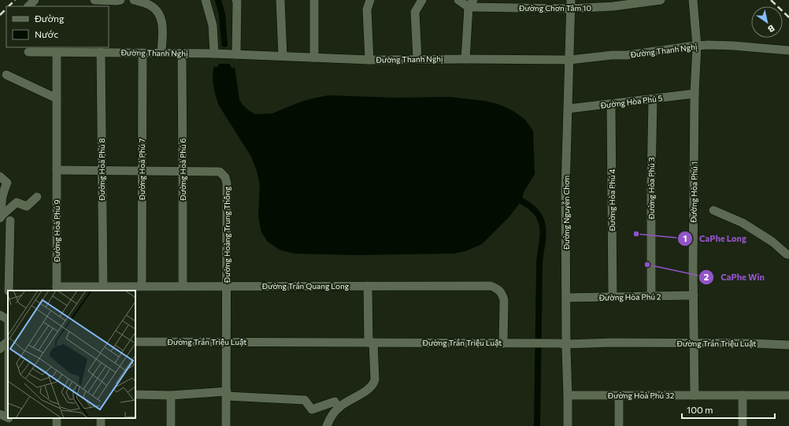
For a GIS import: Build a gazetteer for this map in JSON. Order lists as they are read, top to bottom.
{
  "streets": {
    "street": [
      "Đường Chơn Tâm 10",
      "Đường Thanh Nghị",
      "Đường Hòa Phú 5",
      "Đường Hoà Phú 8",
      "Đường Hoà Phú 7",
      "Đường Hoà Phú 6",
      "Đường Hòa Phú 3",
      "Đường Hòa Phú 1",
      "Đường Hòa Phú 4",
      "Đường Nguyễn Chơn",
      "Đường Hoà Phú 9",
      "Đường Hoàng Trung Thông",
      "Đường Trần Quang Long",
      "Đường Hòa Phú 2",
      "Đường Trần Triệu Luật",
      "Đường Hoà Phú 32"
    ]
  },
  "crossings": [
    ["Đường Chơn Tâm 10", "Đường Nguyễn Chơn"],
    ["Đường Thanh Nghị", "Đường Hoà Phú 8"],
    ["Đường Thanh Nghị", "Đường Hoà Phú 7"],
    ["Đường Thanh Nghị", "Đường Hoà Phú 6"],
    ["Đường Thanh Nghị", "Đường Hòa Phú 1"],
    ["Đường Thanh Nghị", "Đường Nguyễn Chơn"],
    ["Đường Thanh Nghị", "Đường Hoà Phú 9"],
    ["Đường Hòa Phú 5", "Đường Hòa Phú 3"],
    ["Đường Hòa Phú 5", "Đường Hòa Phú 1"],
    ["Đường Hòa Phú 5", "Đường Hòa Phú 4"],
    ["Đường Hòa Phú 5", "Đường Nguyễn Chơn"],
    ["Đường Hoà Phú 8", "Đường Hoàng Trung Thông"],
    ["Đường Hoà Phú 8", "Đường Trần Quang Long"],
    ["Đường Hoà Phú 7", "Đường Hoàng Trung Thông"],
    ["Đường Hoà Phú 7", "Đường Trần Quang Long"],
    ["Đường Hoà Phú 6", "Đường Hoàng Trung Thông"],
    ["Đường Hoà Phú 6", "Đường Trần Quang Long"],
    ["Đường Hòa Phú 3", "Đường Hòa Phú 2"],
    ["Đường Hòa Phú 1", "Đường Hòa Phú 2"],
    ["Đường Hòa Phú 1", "Đường Trần Triệu Luật"],
    ["Đường Hòa Phú 1", "Đường Hoà Phú 32"],
    ["Đường Hòa Phú 4", "Đường Hòa Phú 2"],
    ["Đường Nguyễn Chơn", "Đường Hòa Phú 2"],
    ["Đường Nguyễn Chơn", "Đường Trần Triệu Luật"],
    ["Đường Nguyễn Chơn", "Đường Hoà Phú 32"],
    ["Đường Hoà Phú 9", "Đường Hoàng Trung Thông"],
    ["Đường Hoà Phú 9", "Đường Trần Quang Long"],
    ["Đường Hoàng Trung Thông", "Đường Trần Quang Long"],
    ["Đường Hoàng Trung Thông", "Đường Trần Triệu Luật"],
    ["Đường Trần Quang Long", "Đường Trần Triệu Luật"]
  ],
  "places": ["CaPhe Long", "CaPhe Win"],
  "legend": ["Đường", "Nước"],
  "scale_bar": "100 m",
  "north": "bottom right"
}
